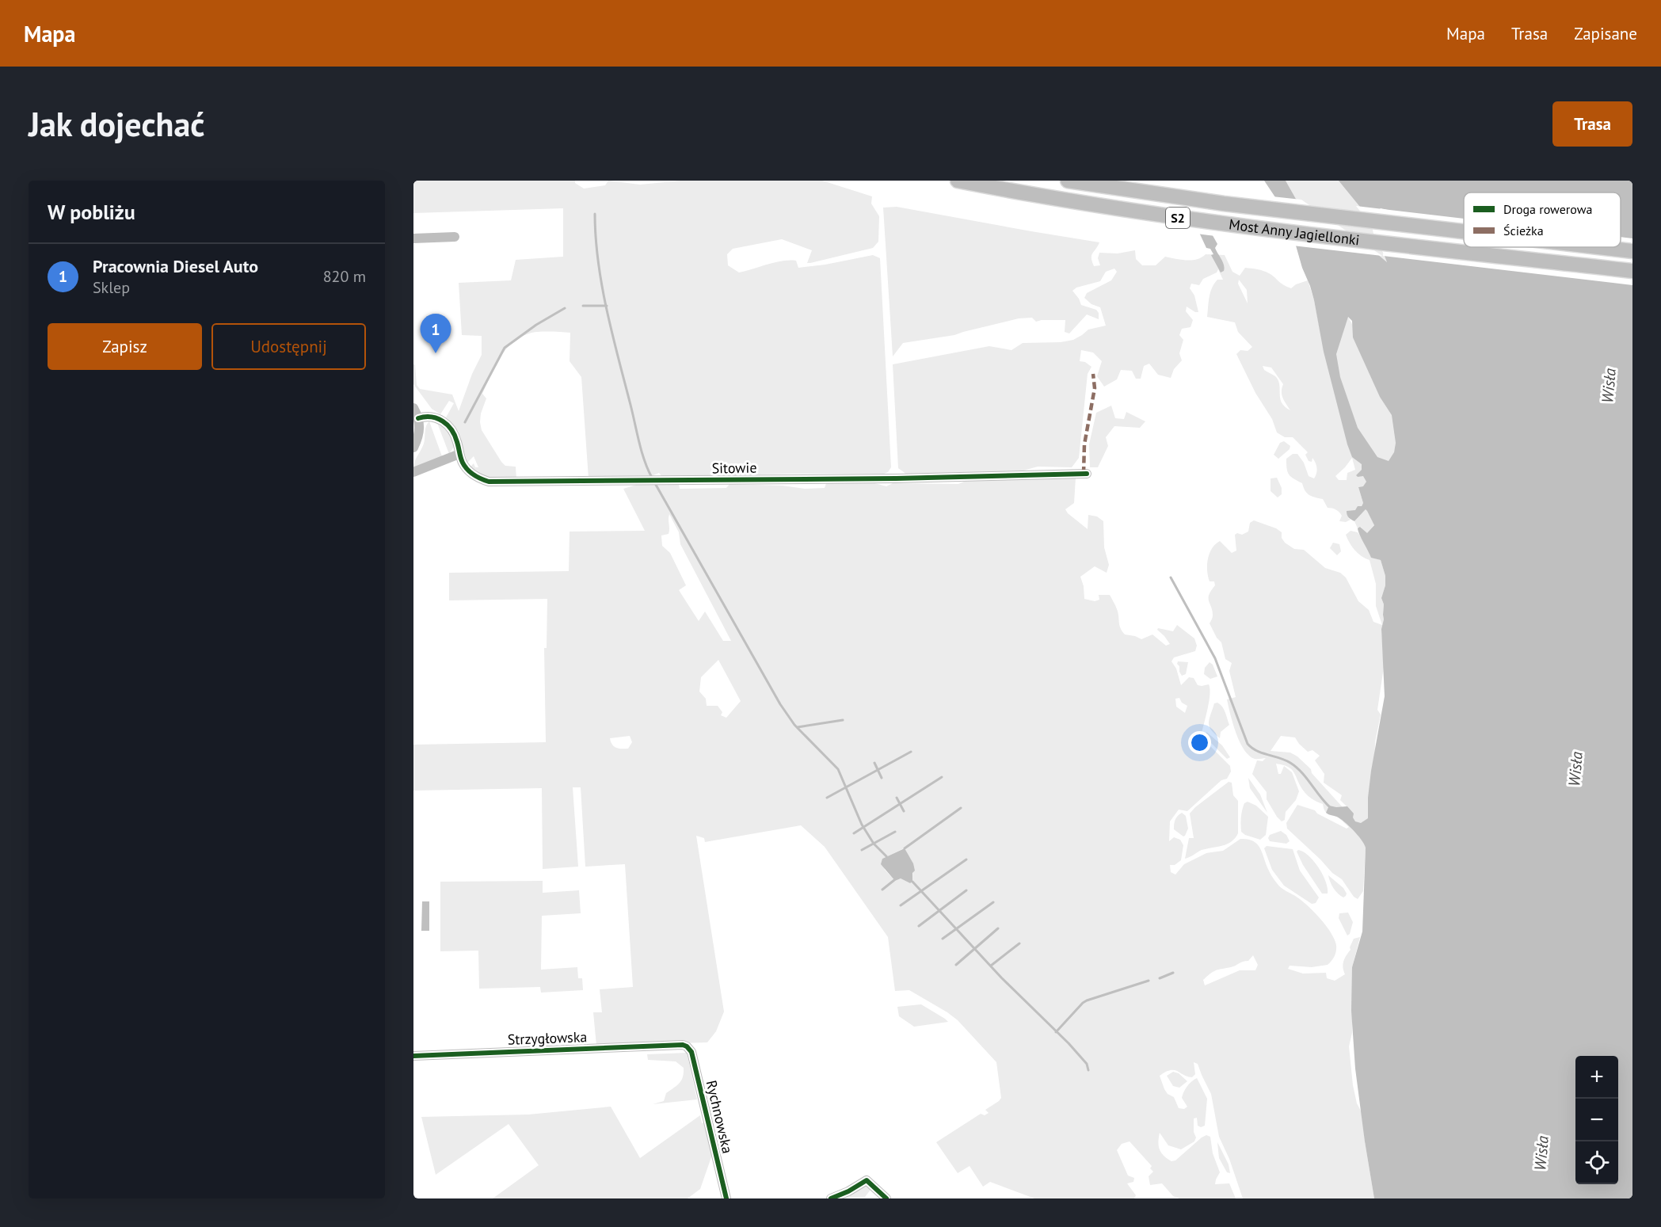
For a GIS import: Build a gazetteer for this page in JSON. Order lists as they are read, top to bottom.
{
  "streets": {
    "highway": ["S2", "Most Anny Jagiellonki"],
    "street": ["Sitowie", "Strzygłowska", "Rychnowska"]
  },
  "crossings": [
    ["Strzygłowska", "Rychnowska"]
  ],
  "water": ["Wisła"],
  "legend": ["Droga rowerowa", "Ścieżka"],
  "page": {
    "header": "Mapa",
    "nav": ["Mapa", "Trasa", "Zapisane"],
    "buttons": [
      "Trasa",
      ["Zapisz", "Udostępnij"]
    ],
    "title": "Jak dojechać",
    "heading": "W pobliżu",
    "list": [
      {
        "mark": "1",
        "name": "Pracownia Diesel Auto",
        "note": "Sklep",
        "value": "820 m"
      }
    ],
    "pins": "1",
    "map_buttons": ["+", "−"]
  }
}
